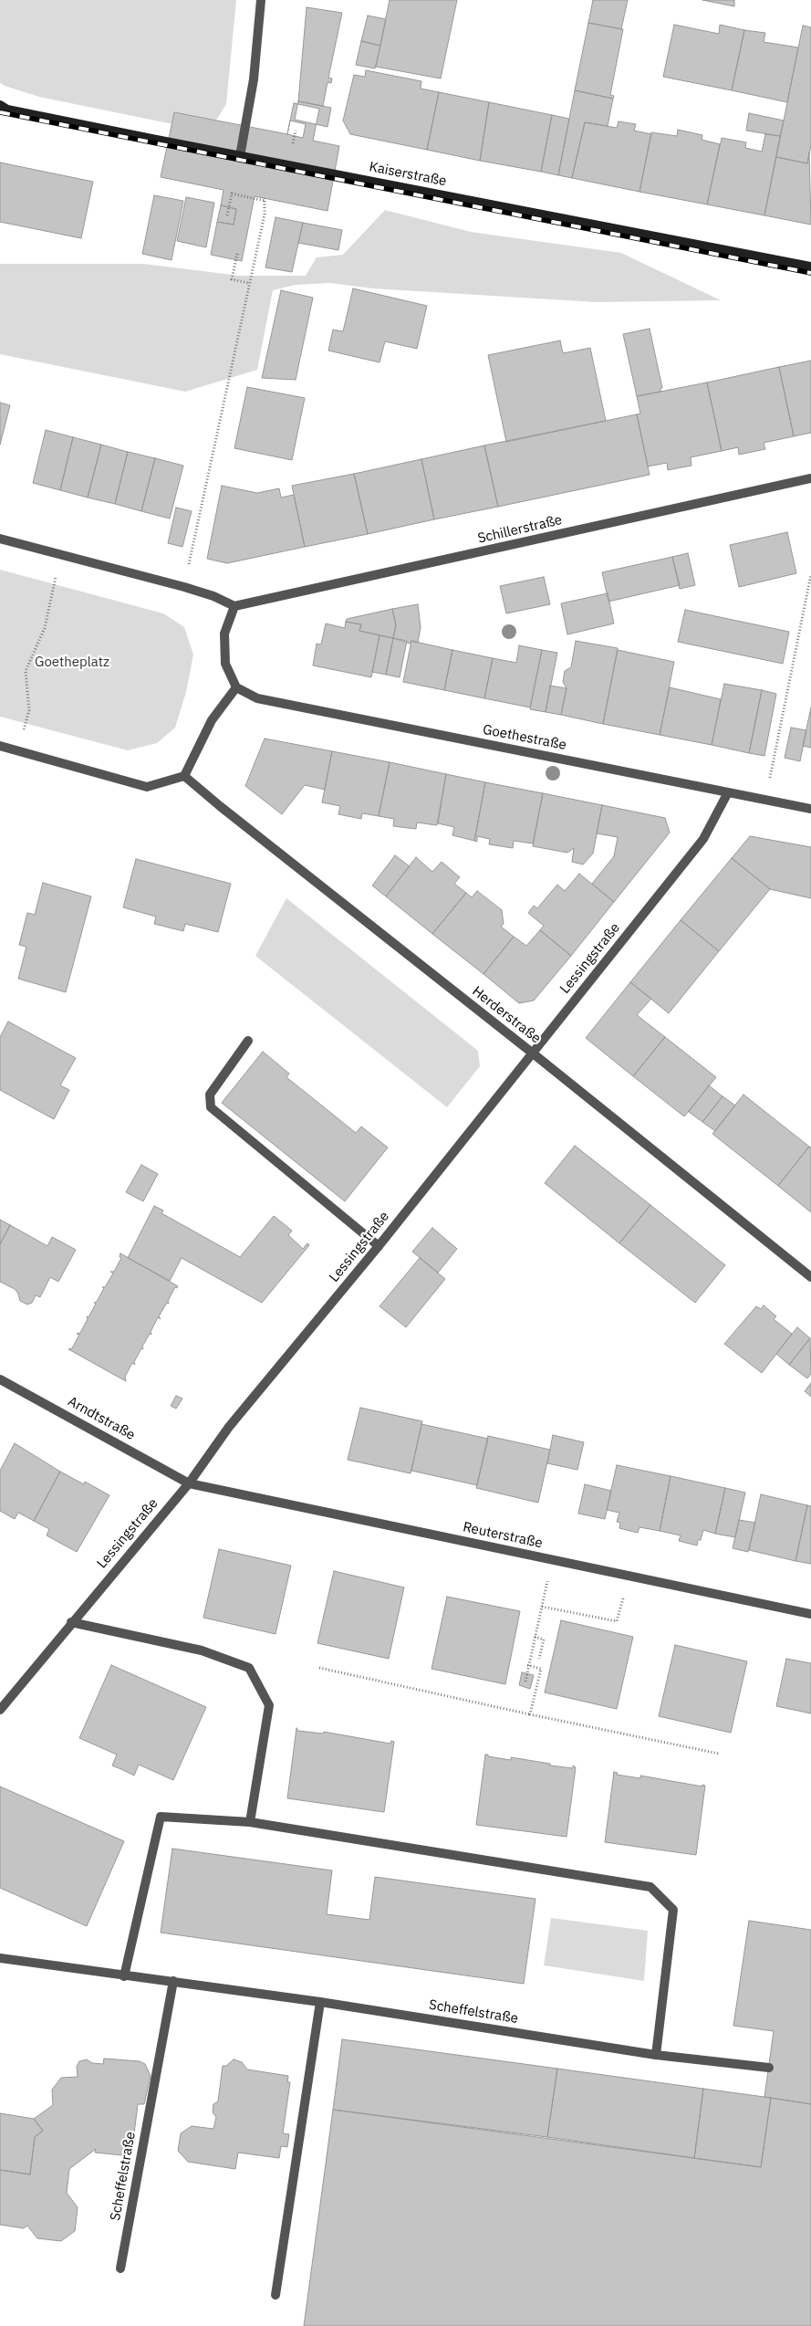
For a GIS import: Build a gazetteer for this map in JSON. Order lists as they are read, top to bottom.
{
  "streets": {
    "main road": ["Kaiserstraße"],
    "street": [
      "Schillerstraße",
      "Goethestraße",
      "Lessingstraße",
      "Herderstraße",
      "Arndtstraße",
      "Reuterstraße",
      "Scheffelstraße"
    ]
  },
  "crossings": [
    ["Goethestraße", "Lessingstraße"],
    ["Lessingstraße", "Herderstraße"],
    ["Lessingstraße", "Arndtstraße"],
    ["Lessingstraße", "Reuterstraße"],
    ["Arndtstraße", "Reuterstraße"]
  ],
  "parks": ["Goetheplatz"]
}
